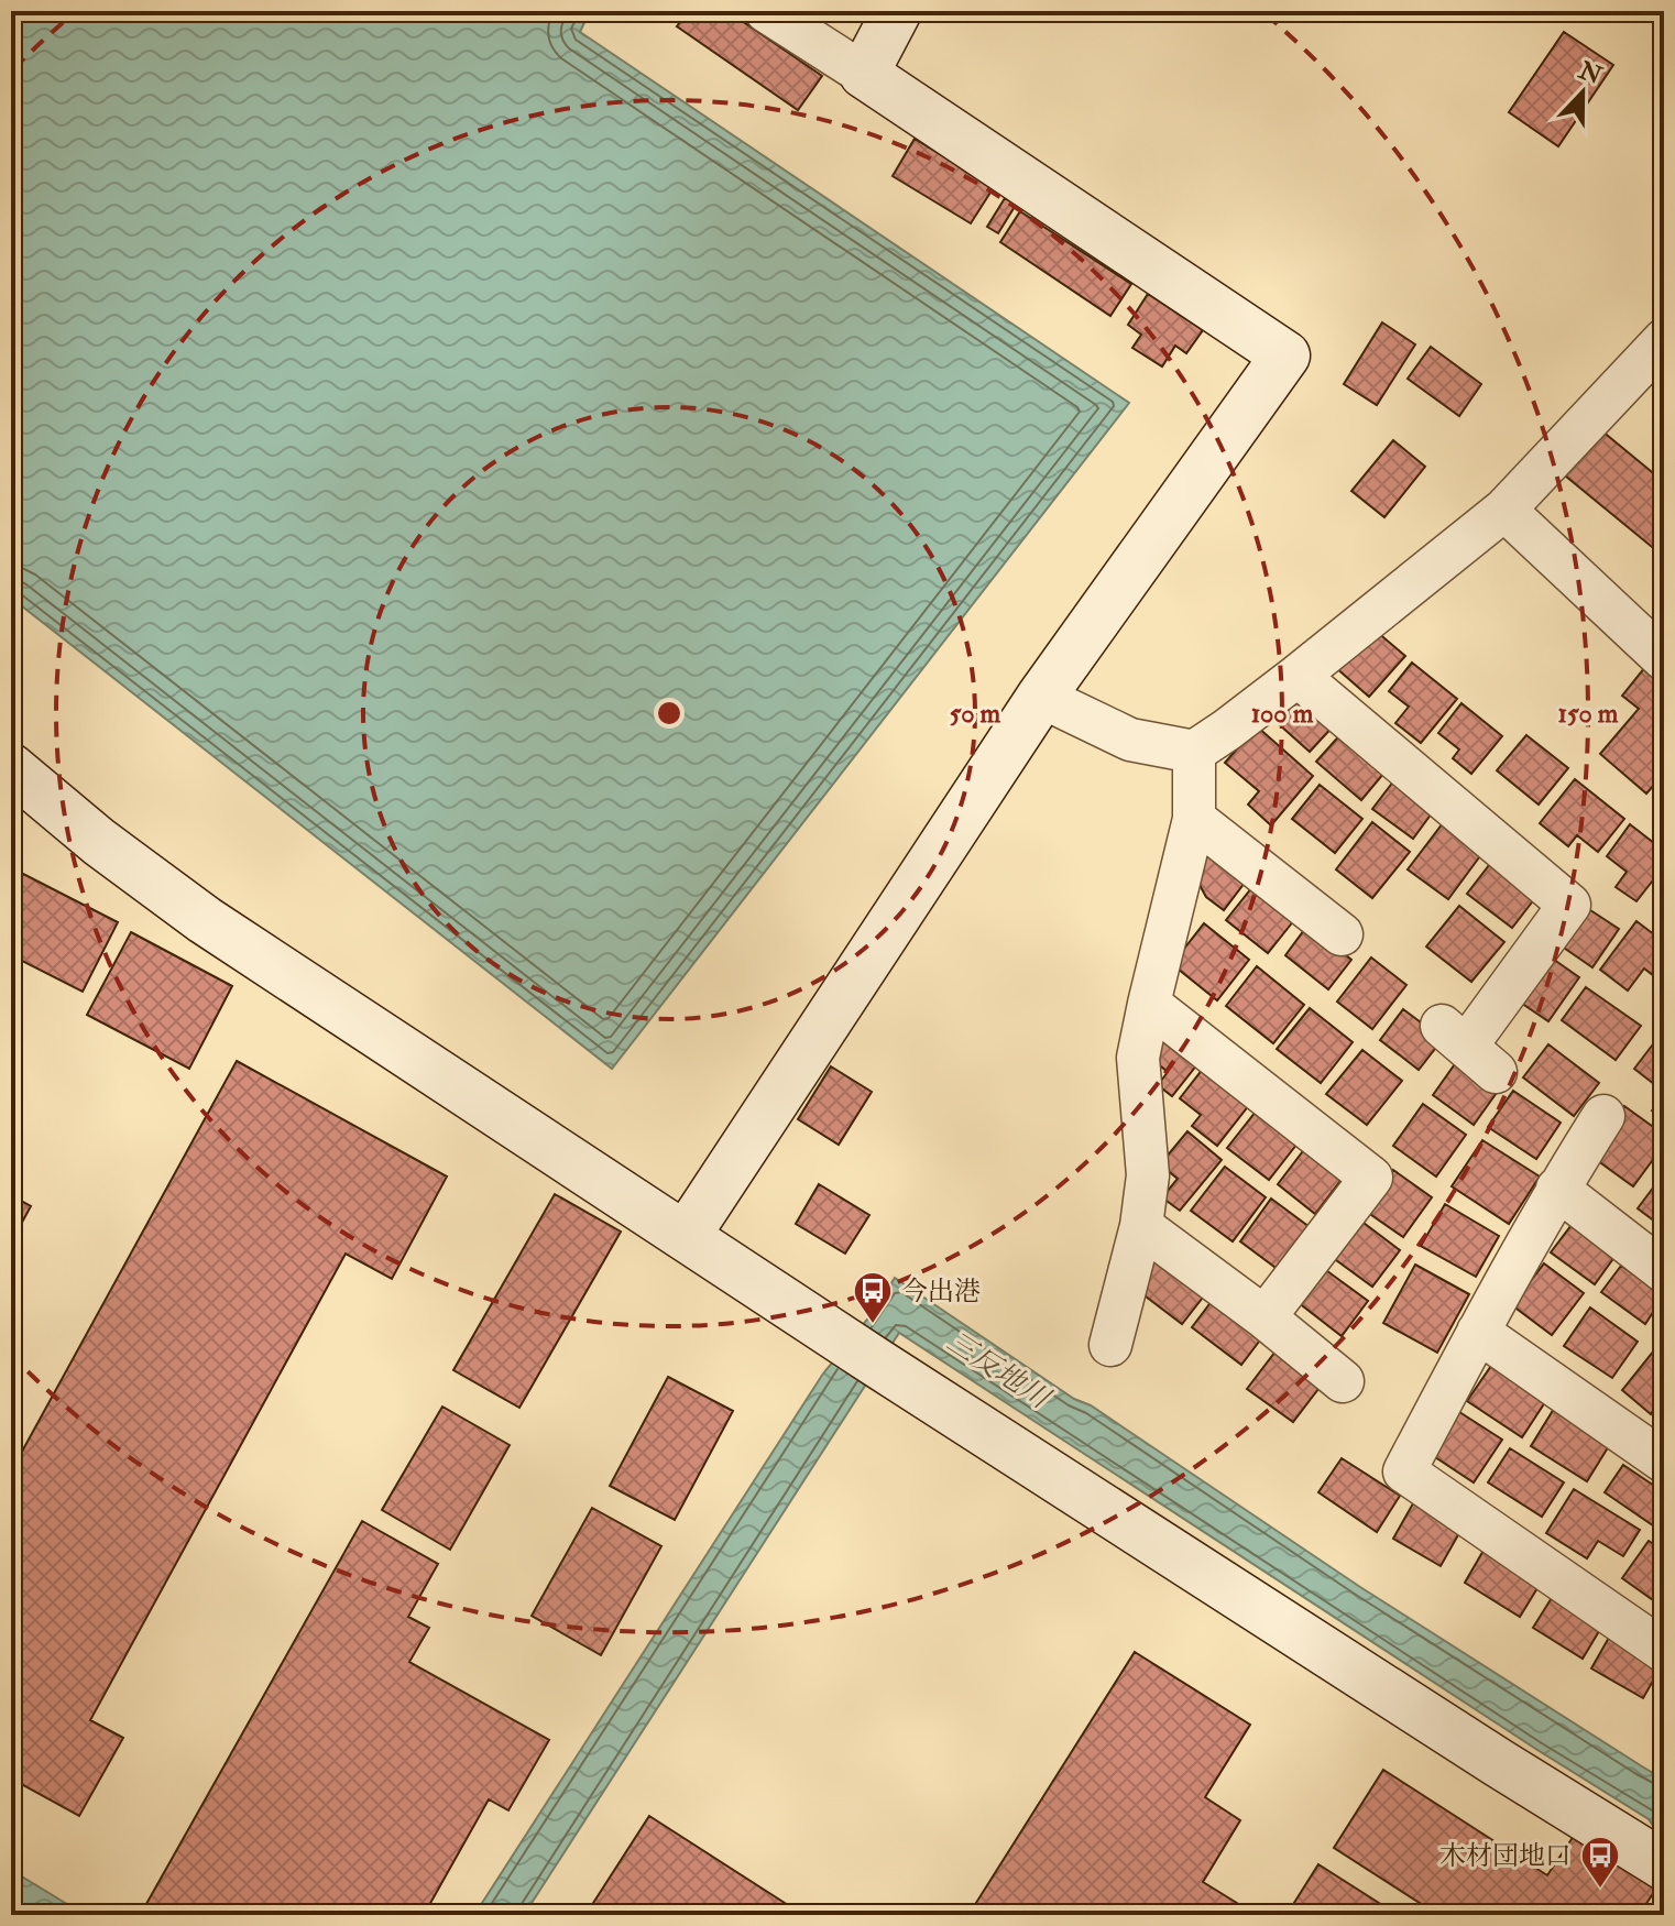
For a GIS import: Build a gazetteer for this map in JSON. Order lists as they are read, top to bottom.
{
  "water": ["三反地川"],
  "places": {
    "bus stop": ["今出港", "木材団地口"]
  },
  "north": "top",
  "rings": ["50 m", "100 m", "150 m"]
}
